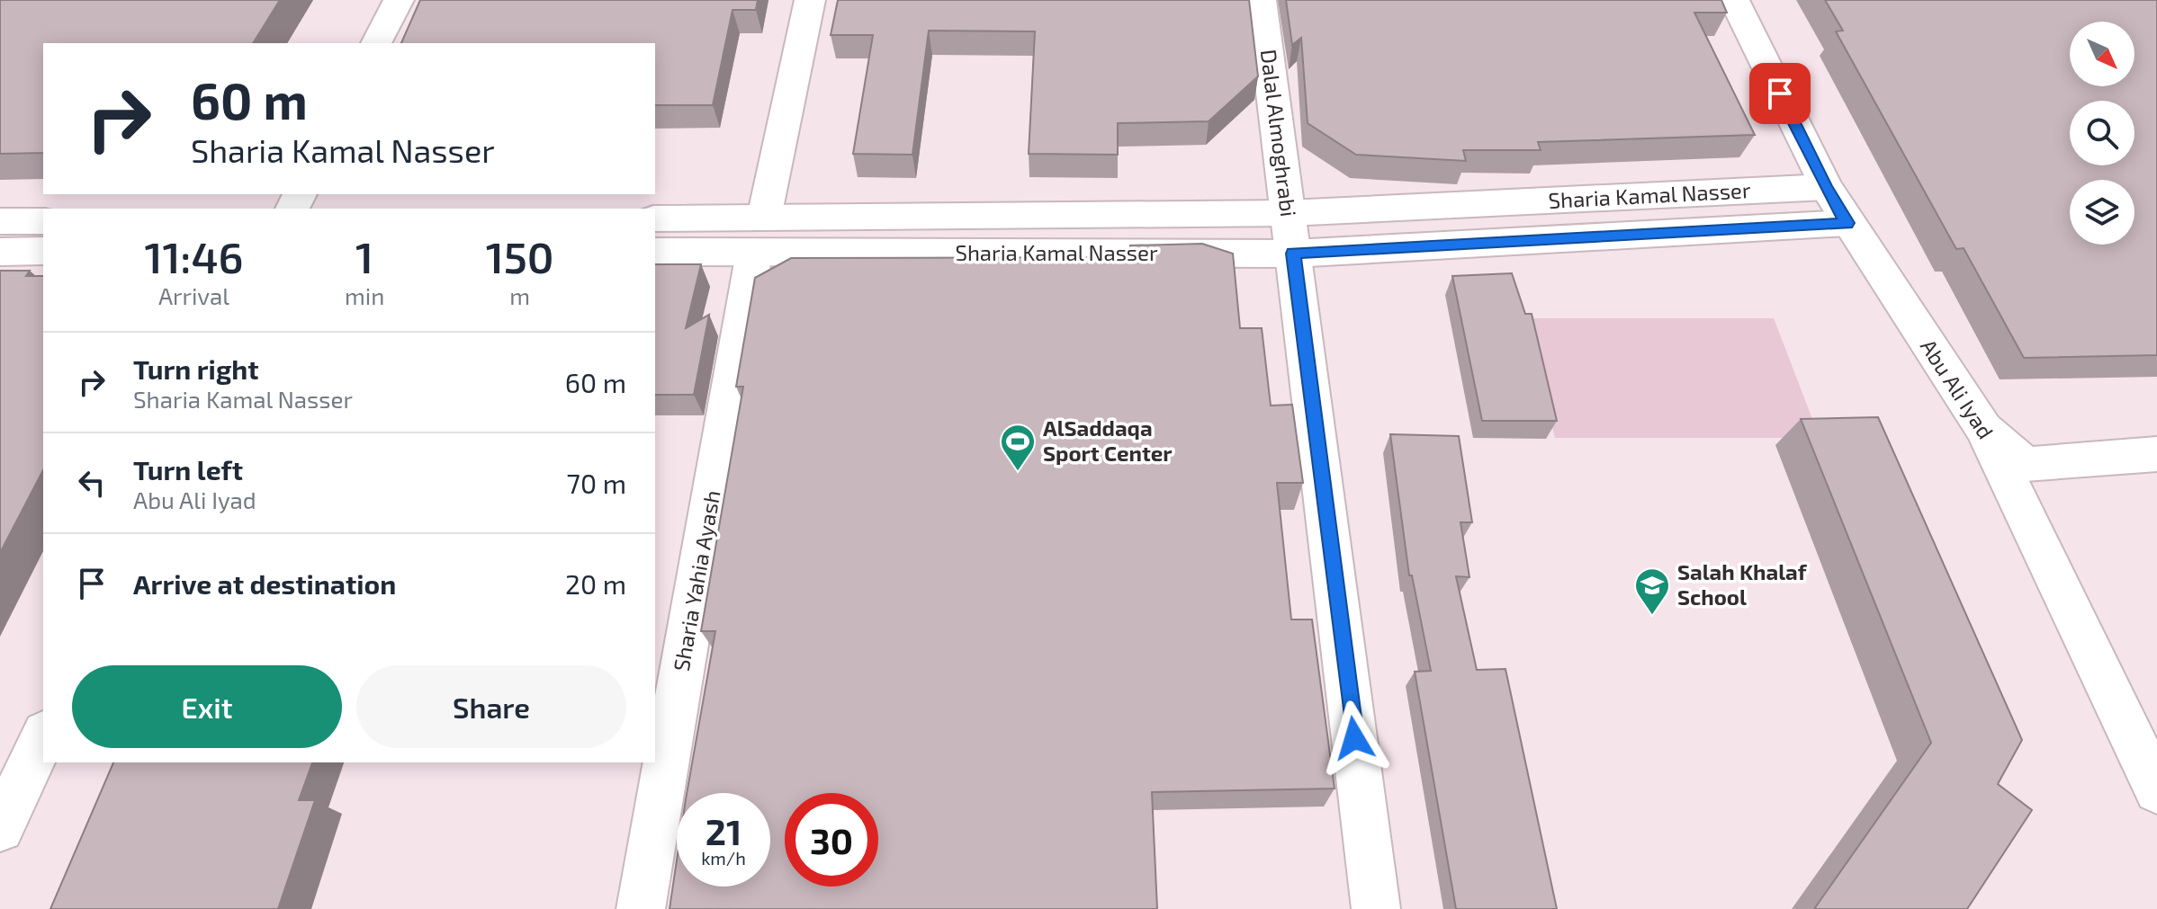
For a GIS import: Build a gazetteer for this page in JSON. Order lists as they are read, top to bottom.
{
  "streets": {
    "street": [
      "Dalal Almoghrabi",
      "Sharia Kamal Nasser",
      "Abu Ali Iyad",
      "Sharia Yahia Ayash"
    ]
  },
  "crossings": [
    ["Dalal Almoghrabi", "Sharia Kamal Nasser"],
    ["Sharia Kamal Nasser", "Abu Ali Iyad"],
    ["Sharia Kamal Nasser", "Sharia Yahia Ayash"]
  ],
  "places": {
    "sports": ["AlSaddaqa Sport Center"],
    "school or university": ["Salah Khalaf School"]
  },
  "north": "bottom right",
  "page": {
    "turn": ["60 m", "Sharia Kamal Nasser"],
    "eta": [
      "11:46",
      "Arrival",
      "1",
      "min",
      "150",
      "m"
    ],
    "list": [
      {
        "name": "Turn right",
        "note": "Sharia Kamal Nasser",
        "value": "60 m"
      },
      {
        "name": "Turn left",
        "note": "Abu Ali Iyad",
        "value": "70 m"
      },
      {
        "name": "Arrive at destination",
        "value": "20 m"
      }
    ],
    "buttons": ["Exit", "Share"],
    "speed": "21 km/h",
    "limit": "30"
  }
}
